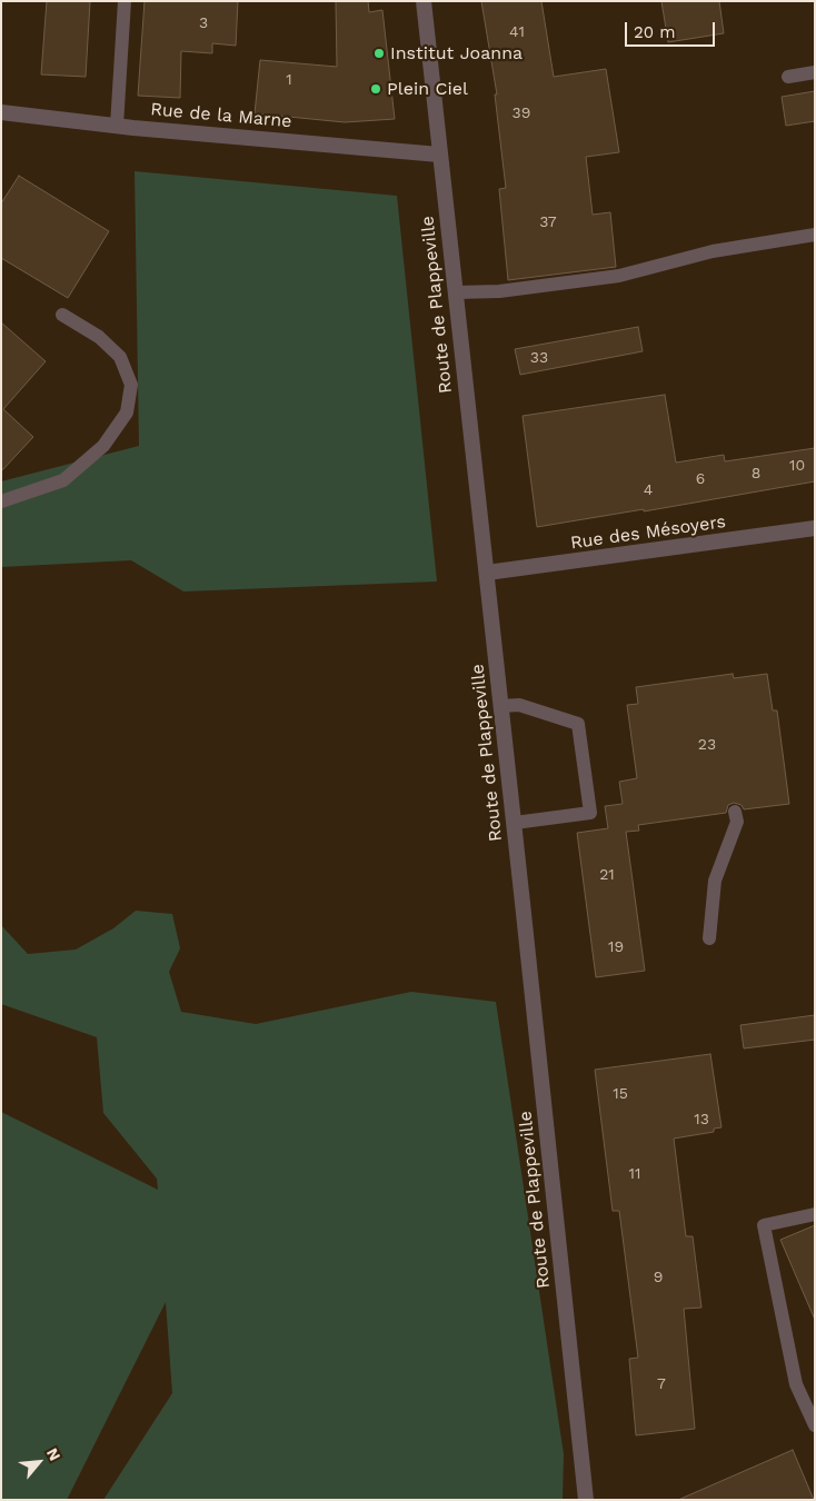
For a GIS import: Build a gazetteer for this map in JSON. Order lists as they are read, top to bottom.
{
  "streets": {
    "street": ["Rue de la Marne", "Route de Plappeville", "Rue des Mésoyers"]
  },
  "crossings": [
    ["Rue de la Marne", "Route de Plappeville"],
    ["Route de Plappeville", "Rue des Mésoyers"]
  ],
  "places": ["Institut Joanna", "Plein Ciel"],
  "house_numbers": [
    "3",
    "41",
    "1",
    "39",
    "37",
    "33",
    "10",
    "8",
    "6",
    "4",
    "23",
    "21",
    "19",
    "15",
    "13",
    "11",
    "9",
    "7"
  ],
  "scale_bar": "20 m",
  "north": "top right"
}
